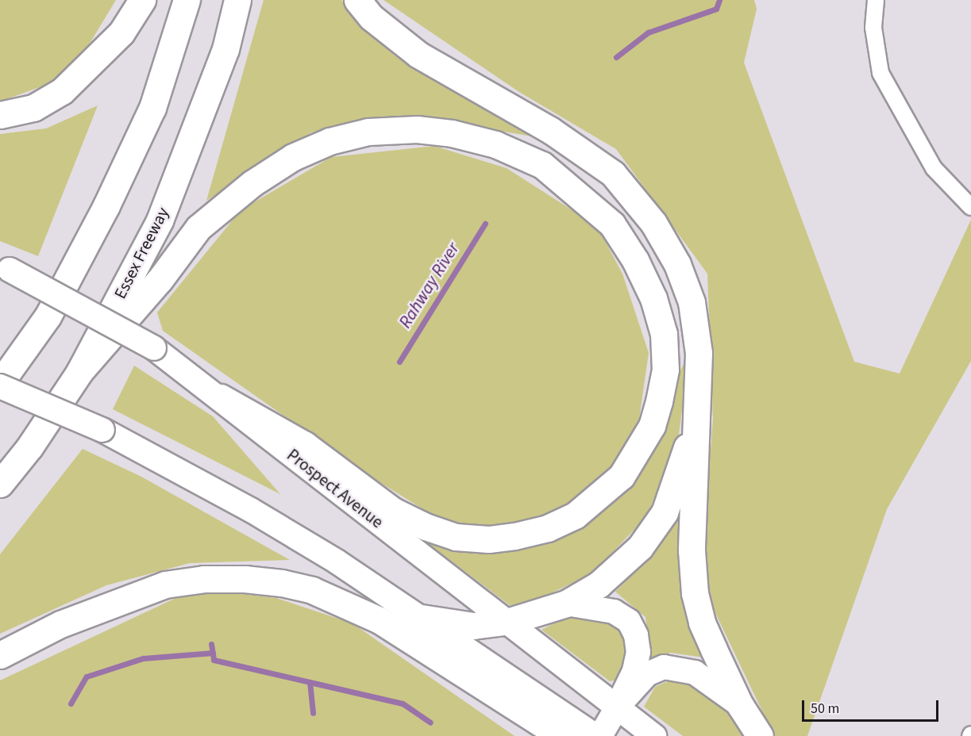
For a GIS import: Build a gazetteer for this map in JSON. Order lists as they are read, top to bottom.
{
  "streets": {
    "highway": ["Essex Freeway"],
    "main road": ["Prospect Avenue"]
  },
  "water": ["Rahway River"],
  "scale_bar": "50 m"
}
